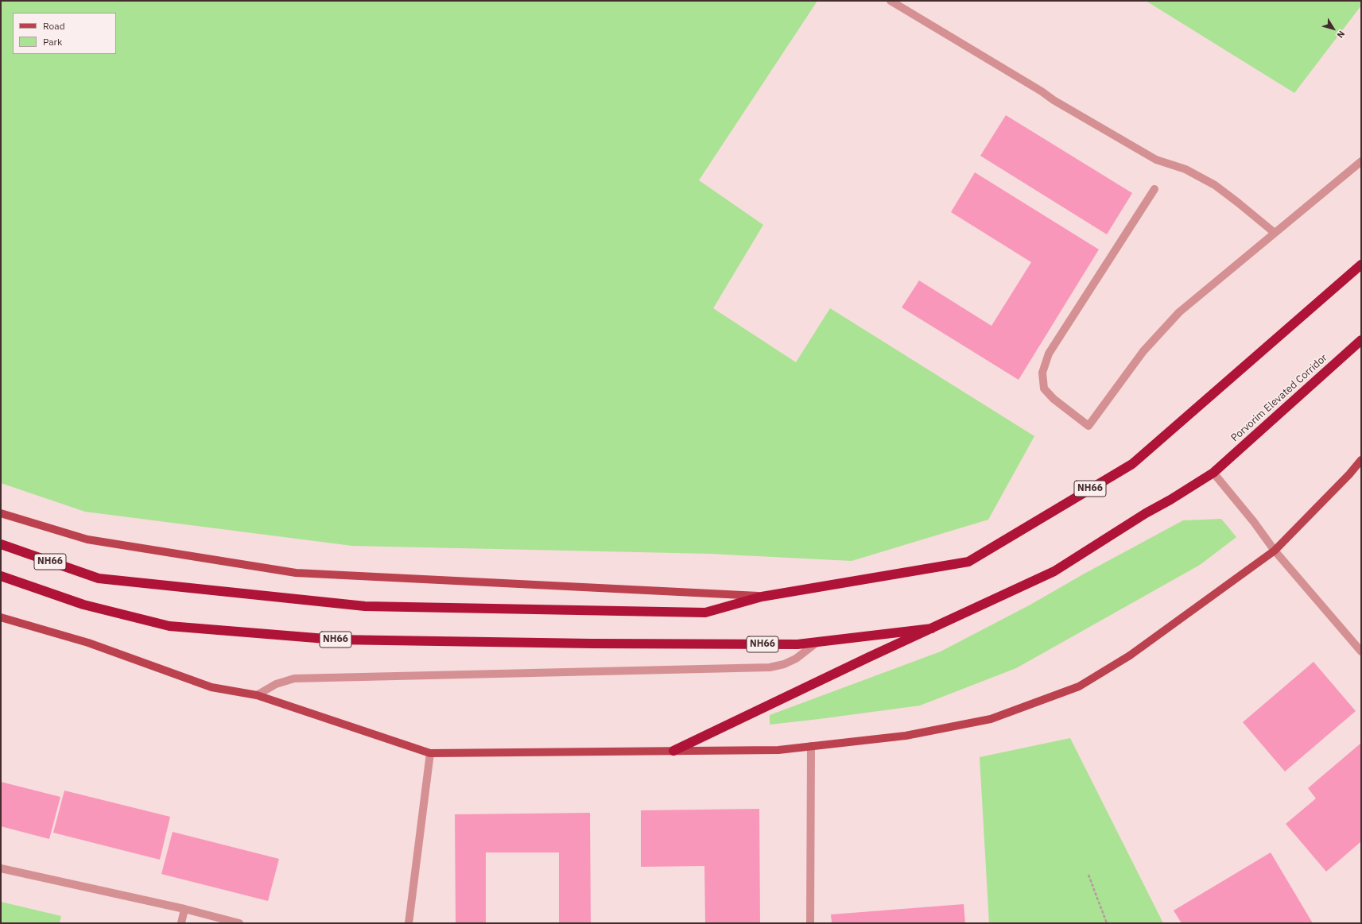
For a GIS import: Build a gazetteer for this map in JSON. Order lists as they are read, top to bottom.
{
  "streets": {
    "highway": ["Porvorim Elevated Corridor", "NH66"]
  },
  "crossings": [
    ["Porvorim Elevated Corridor", "NH66"]
  ],
  "legend": ["Road", "Park"],
  "north": "bottom right"
}
